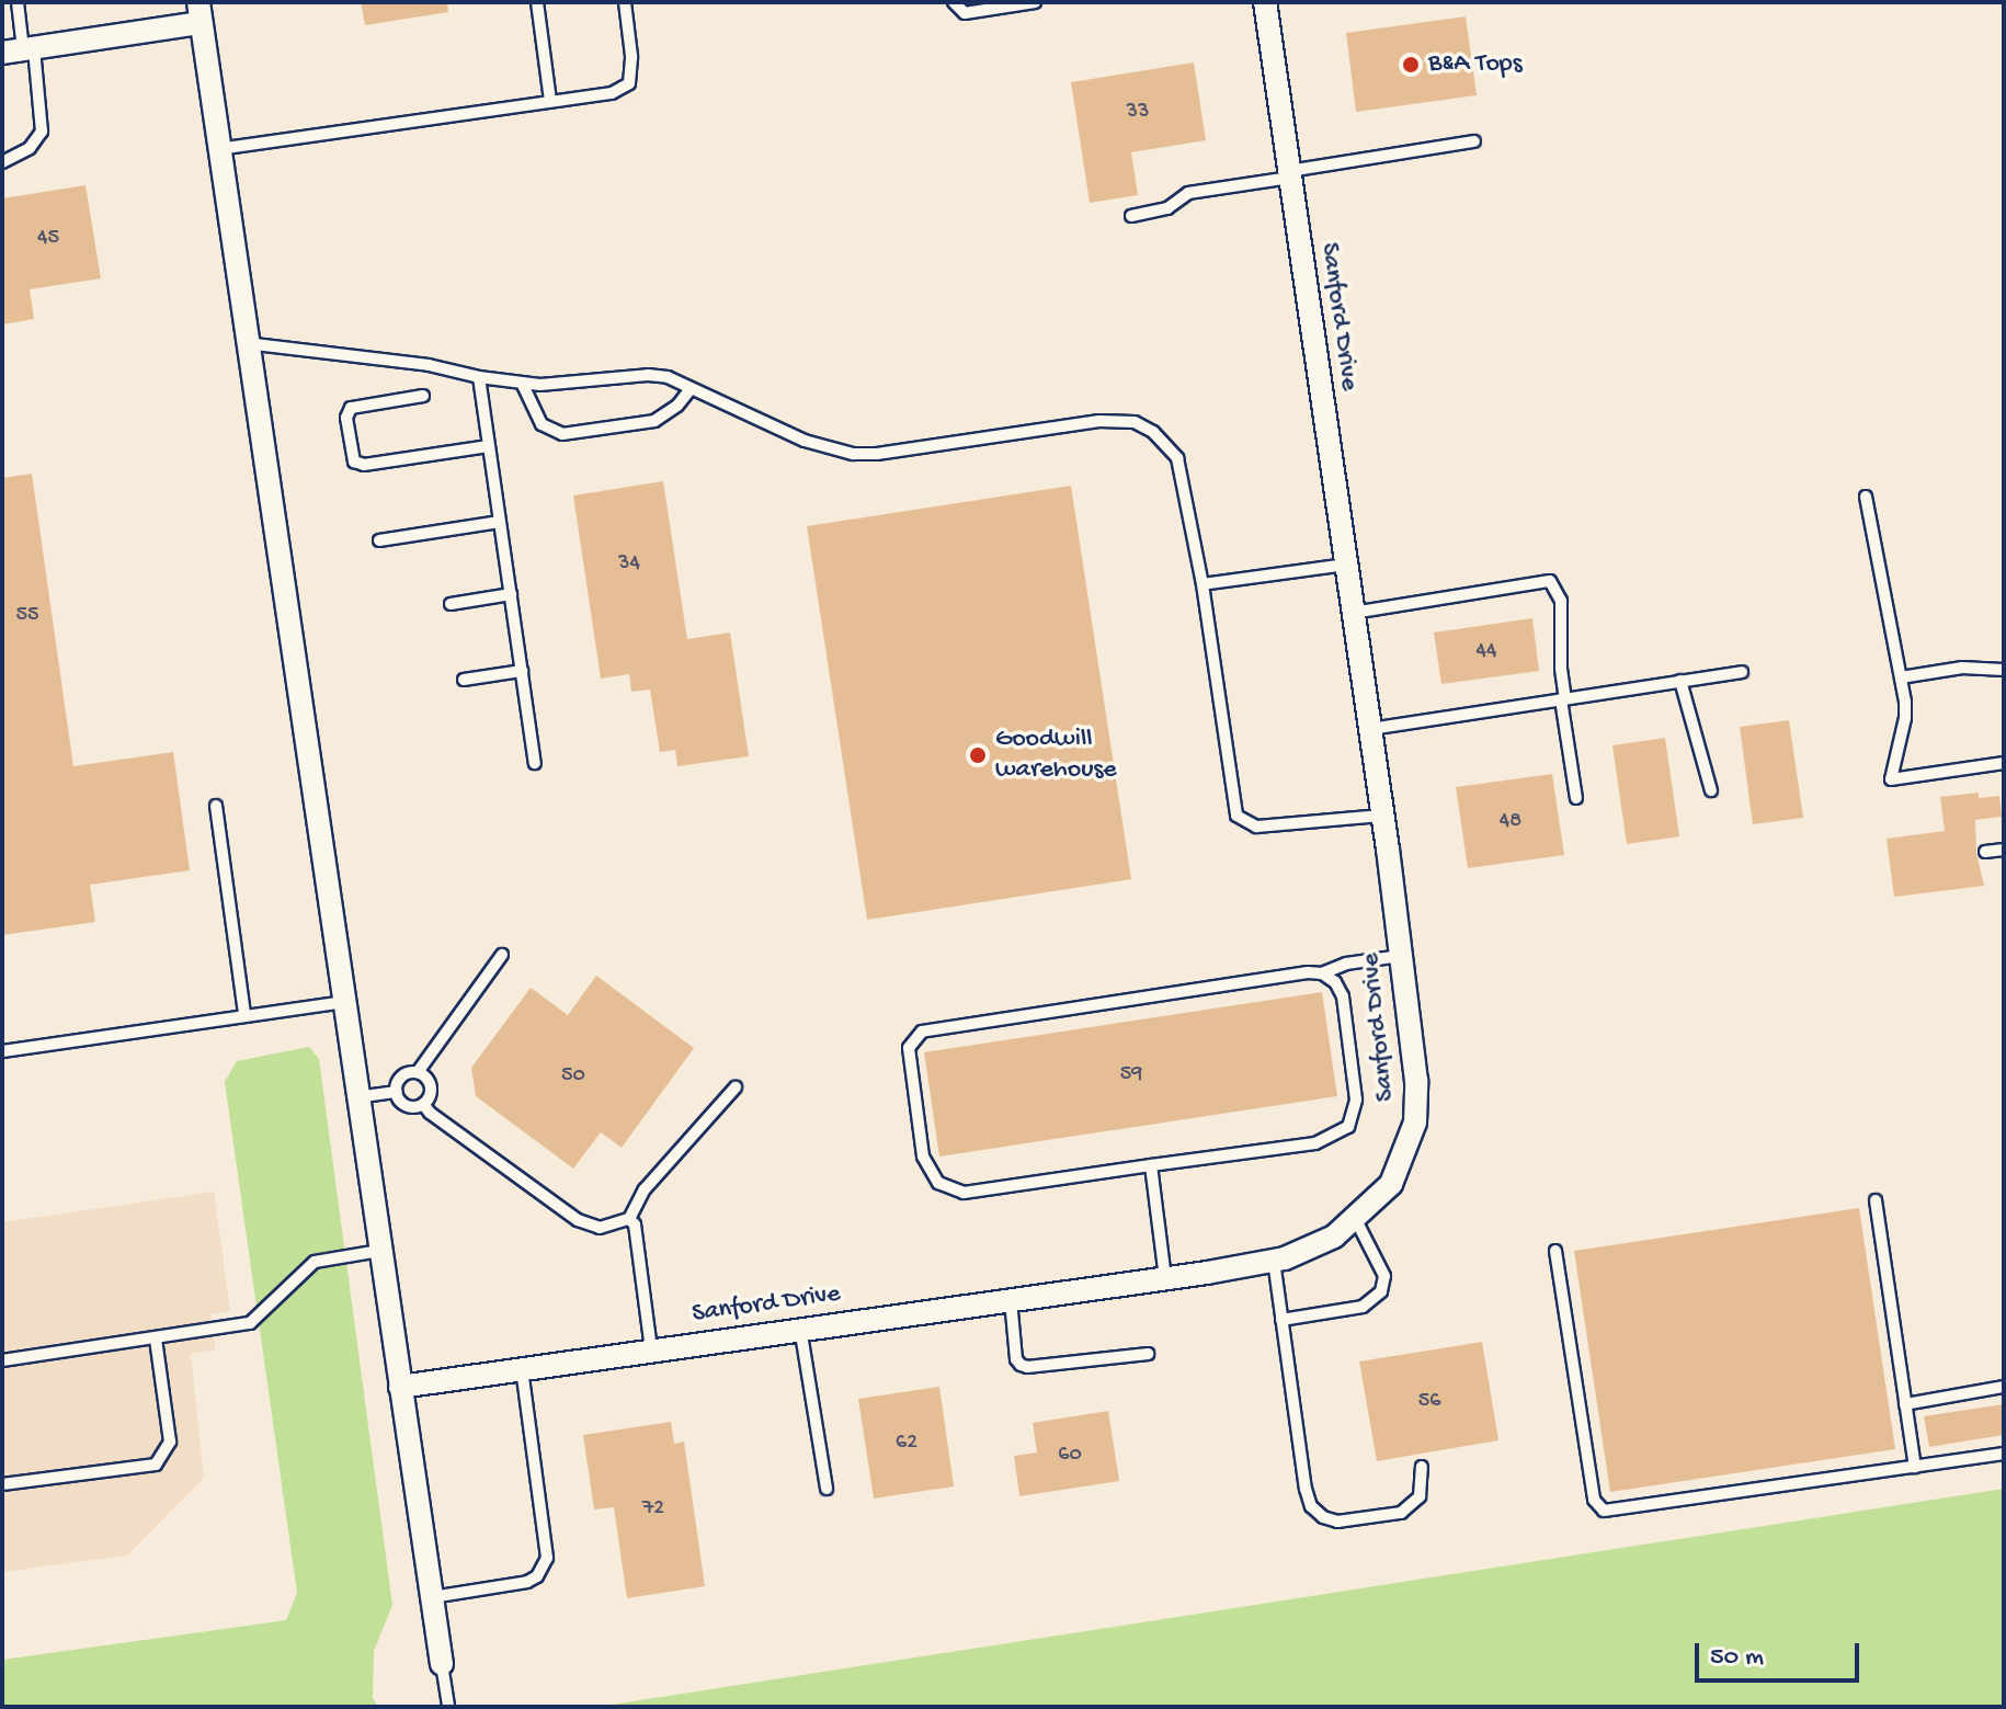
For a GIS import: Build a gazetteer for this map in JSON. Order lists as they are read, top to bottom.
{
  "streets": {
    "street": ["Sanford Drive"]
  },
  "places": ["B&A Tops", "Goodwill warehouse"],
  "house_numbers": [
    "33",
    "45",
    "34",
    "55",
    "44",
    "48",
    "59",
    "50",
    "56",
    "62",
    "60",
    "72"
  ],
  "scale_bar": "50 m"
}
